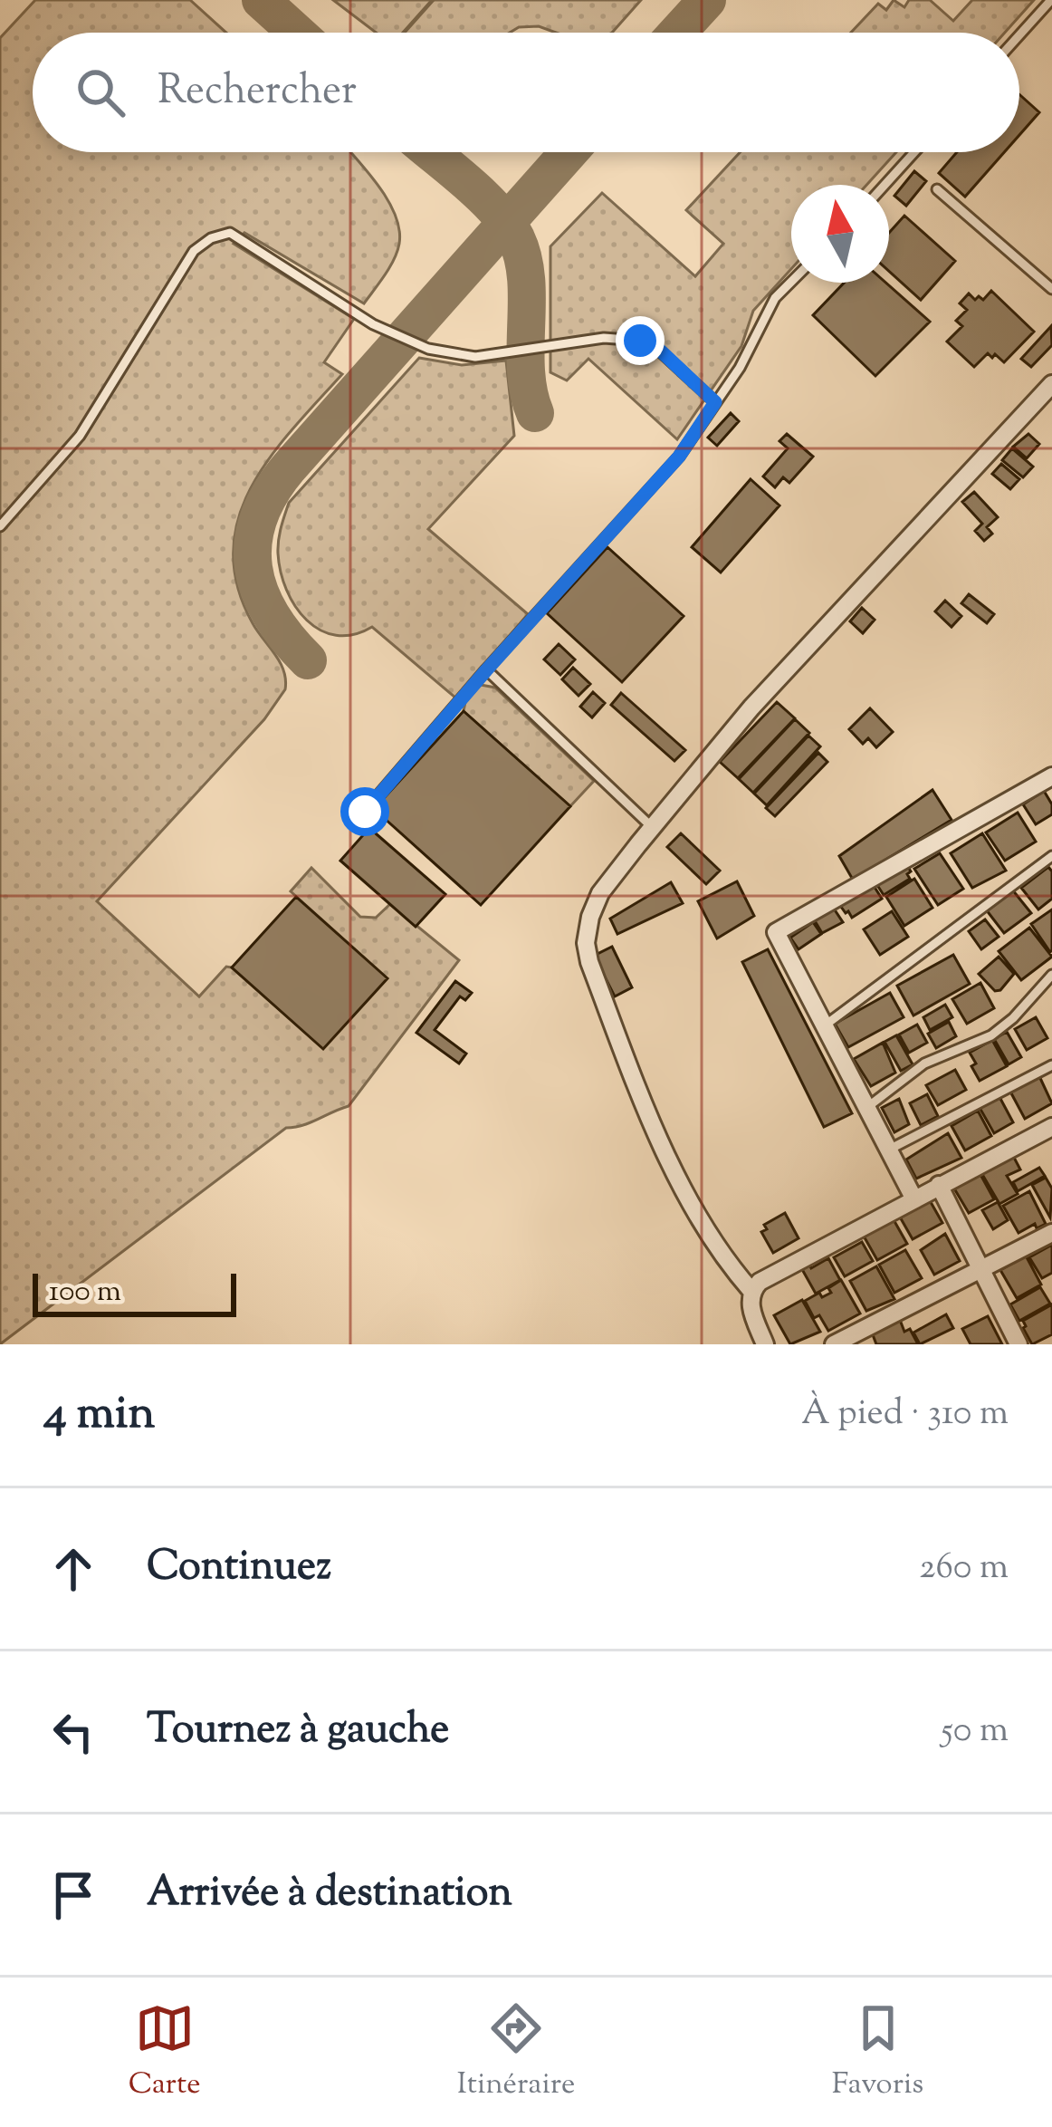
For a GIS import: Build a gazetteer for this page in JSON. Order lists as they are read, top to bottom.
{
  "scale_bar": "100 m",
  "north": "top",
  "page": {
    "search": "Rechercher",
    "scale": "100 m",
    "heading": ["4 min", "À pied · 310 m"],
    "list": [
      ["Continuez", "260 m"],
      ["Tournez à gauche", "50 m"],
      "Arrivée à destination"
    ],
    "nav": ["Carte", "Itinéraire", "Favoris"]
  }
}
